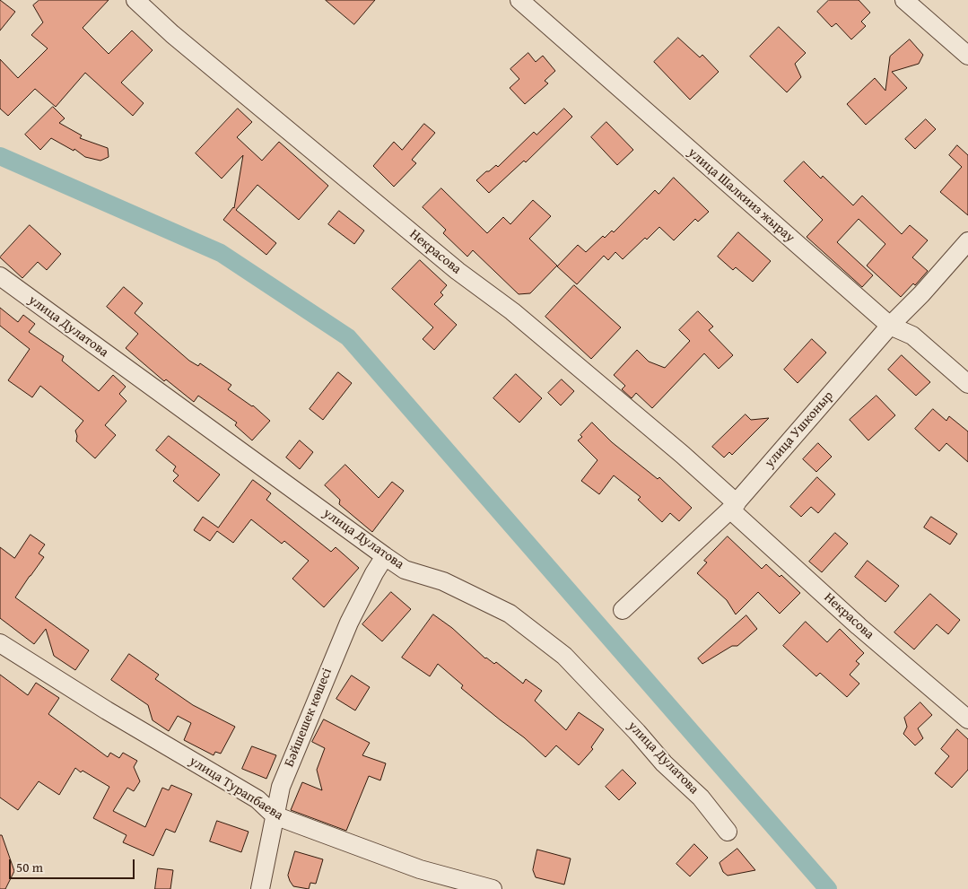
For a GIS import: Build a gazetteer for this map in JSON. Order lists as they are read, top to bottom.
{
  "streets": {
    "street": [
      "улица Шалкииз жырау",
      "Некрасова",
      "улица Дулатова",
      "улица Ушконыр",
      "Бәйшешек көшесі",
      "улица Турапбаева"
    ]
  },
  "crossings": [
    ["улица Шалкииз жырау", "улица Ушконыр"],
    ["Некрасова", "улица Ушконыр"],
    ["улица Дулатова", "Бәйшешек көшесі"],
    ["Бәйшешек көшесі", "улица Турапбаева"]
  ],
  "scale_bar": "50 m"
}
